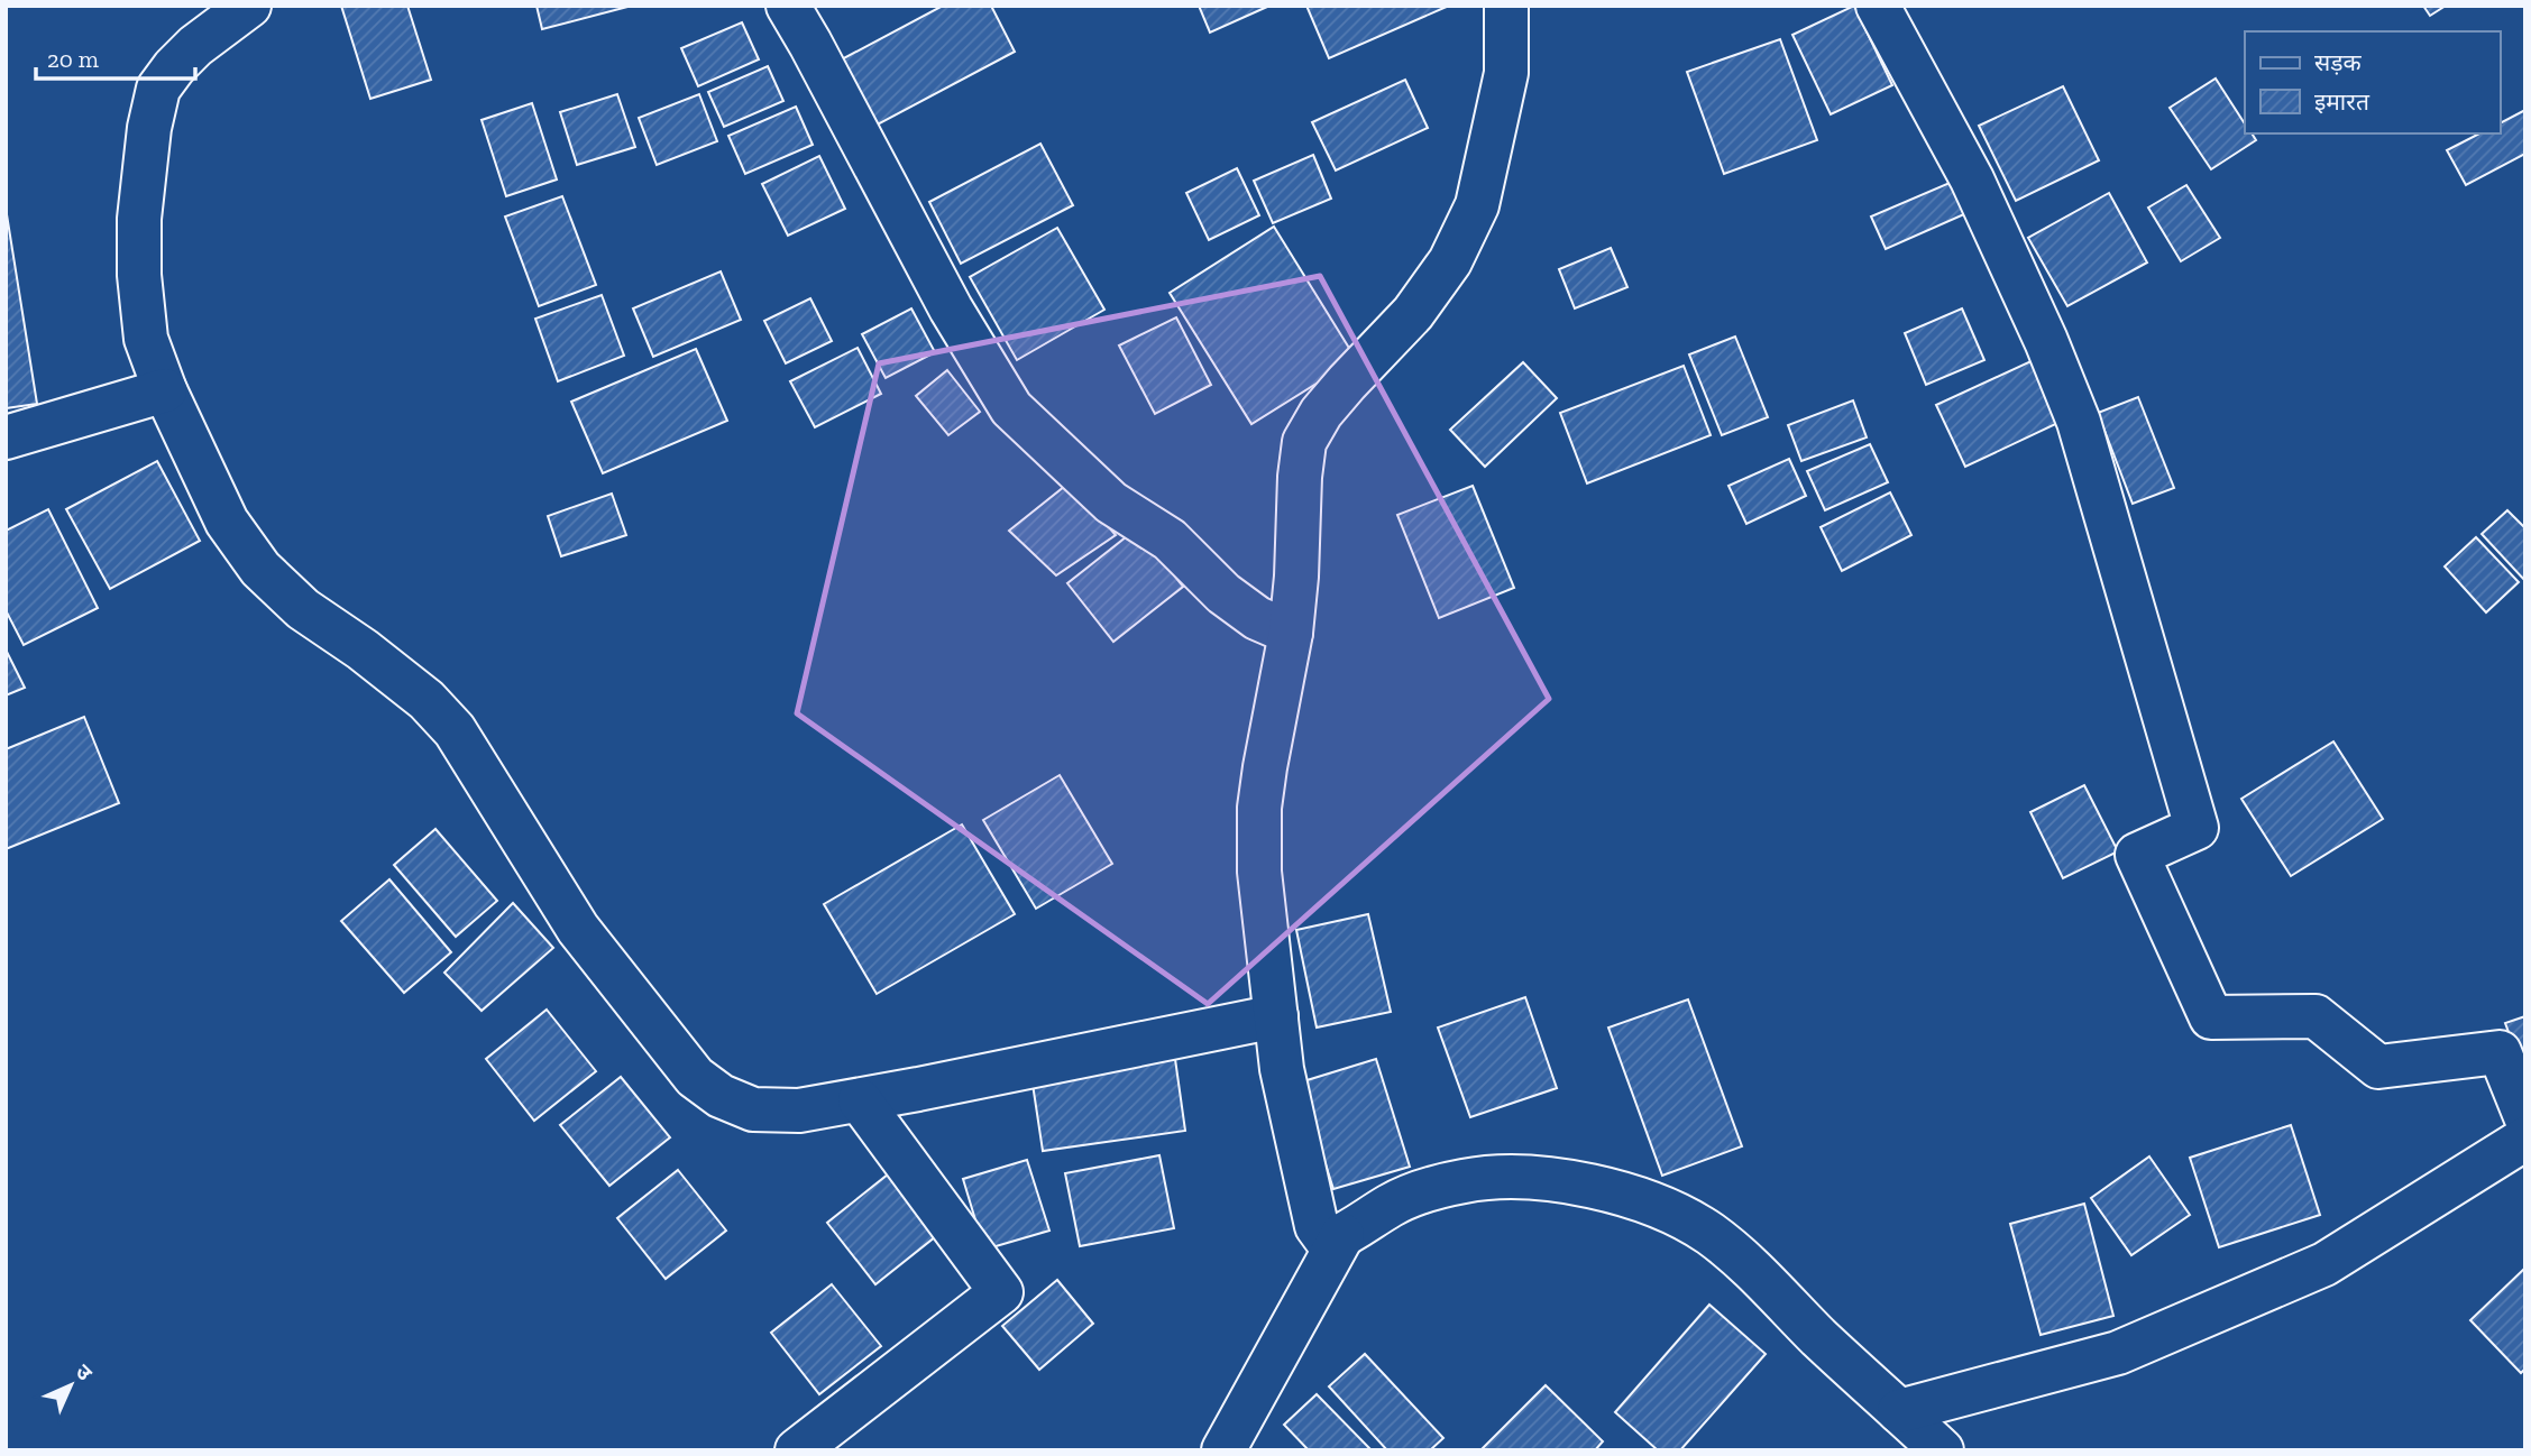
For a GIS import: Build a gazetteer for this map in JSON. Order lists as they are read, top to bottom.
{
  "legend": ["सड़क", "इमारत"],
  "scale_bar": "20 m",
  "north": "top right"
}
